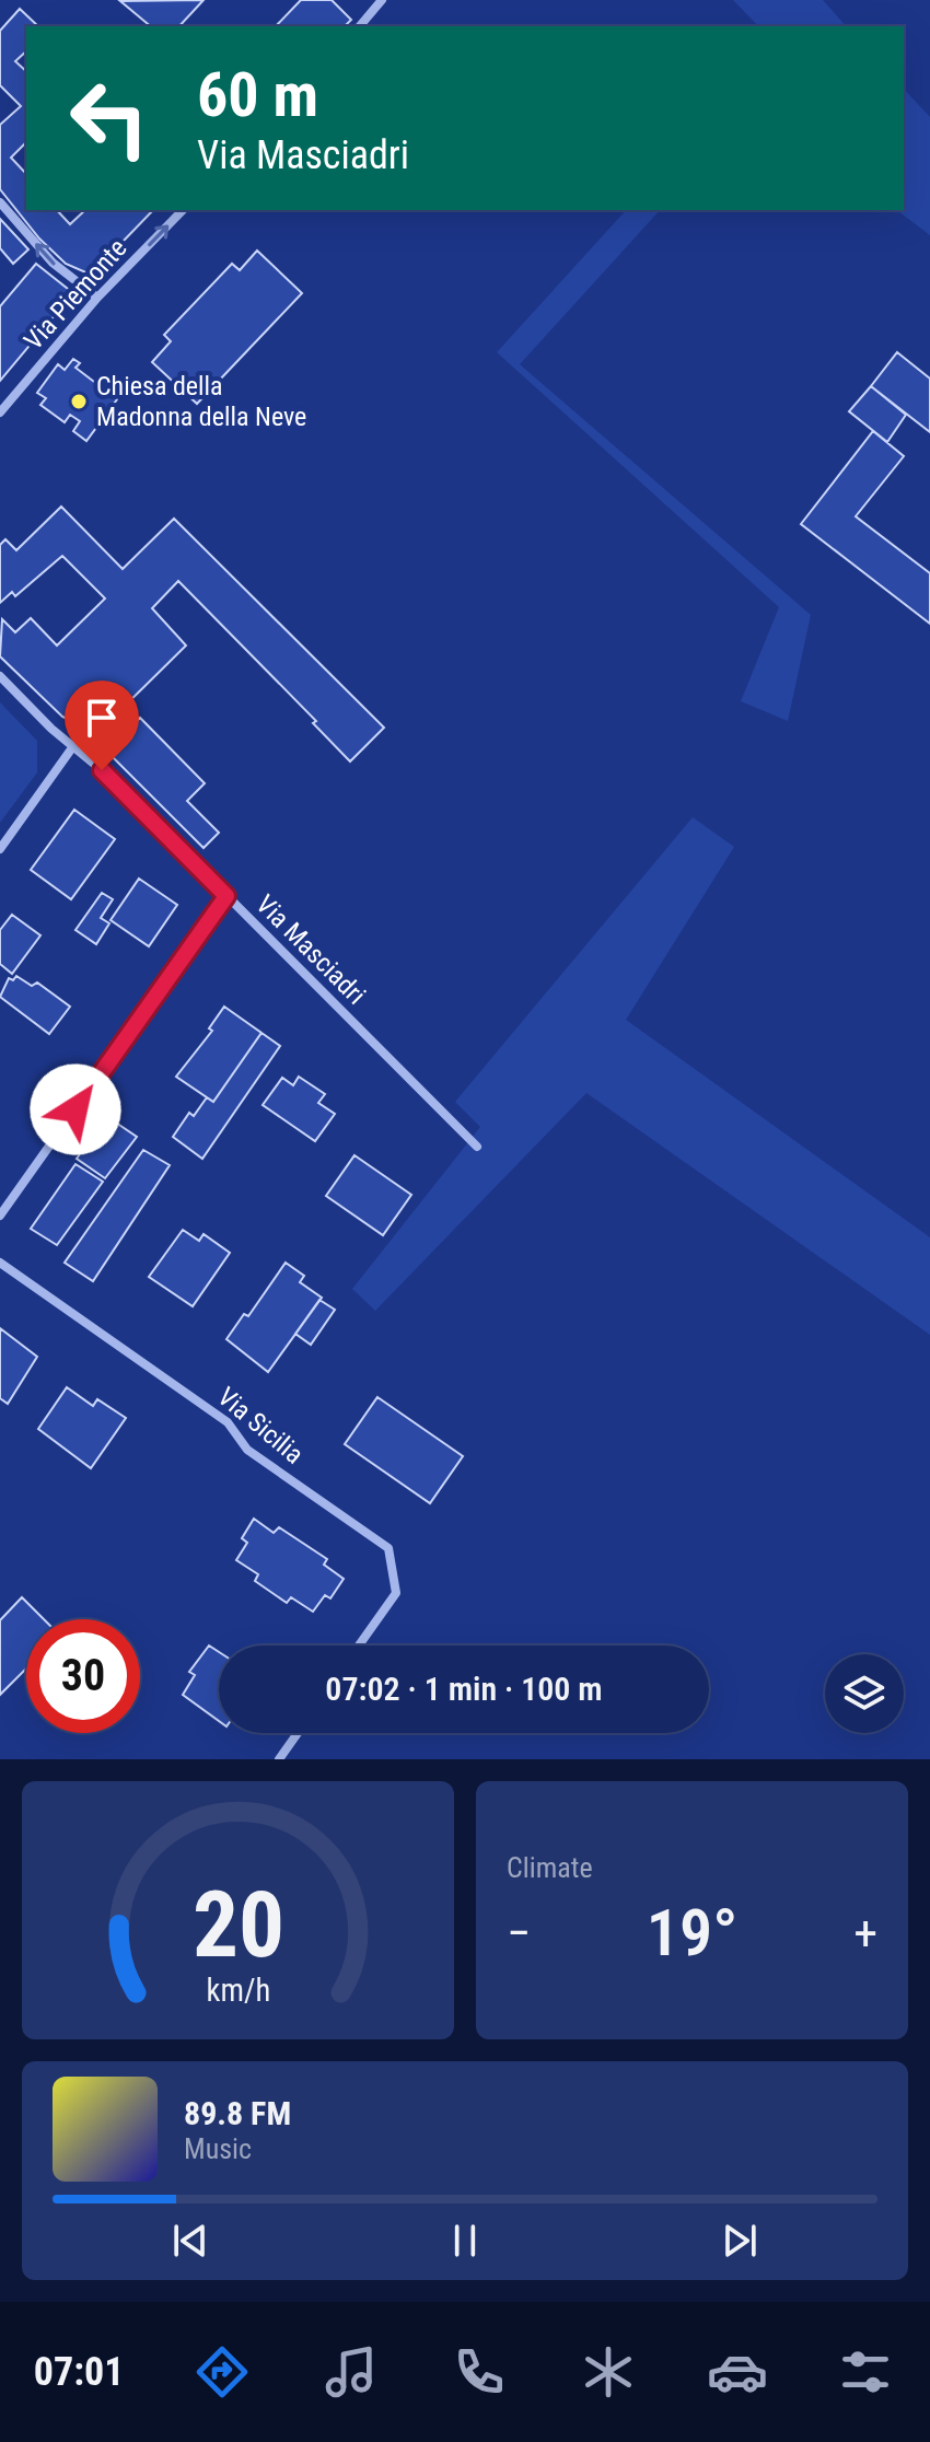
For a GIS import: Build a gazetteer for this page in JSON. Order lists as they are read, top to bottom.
{
  "streets": {
    "street": ["Via Piemonte", "Via Masciadri", "Via Sicilia"]
  },
  "one_way": ["Via Piemonte"],
  "places": ["Chiesa della Madonna della Neve"],
  "page": {
    "turn": ["60 m", "Via Masciadri"],
    "limit": "30",
    "trip": "07:02 · 1 min · 100 m",
    "tile": "Climate",
    "heat": ["−", "19°", "+"],
    "song": ["89.8 FM", "Music"],
    "tabs": "07:01",
    "gauge": ["20", "km/h"]
  }
}
